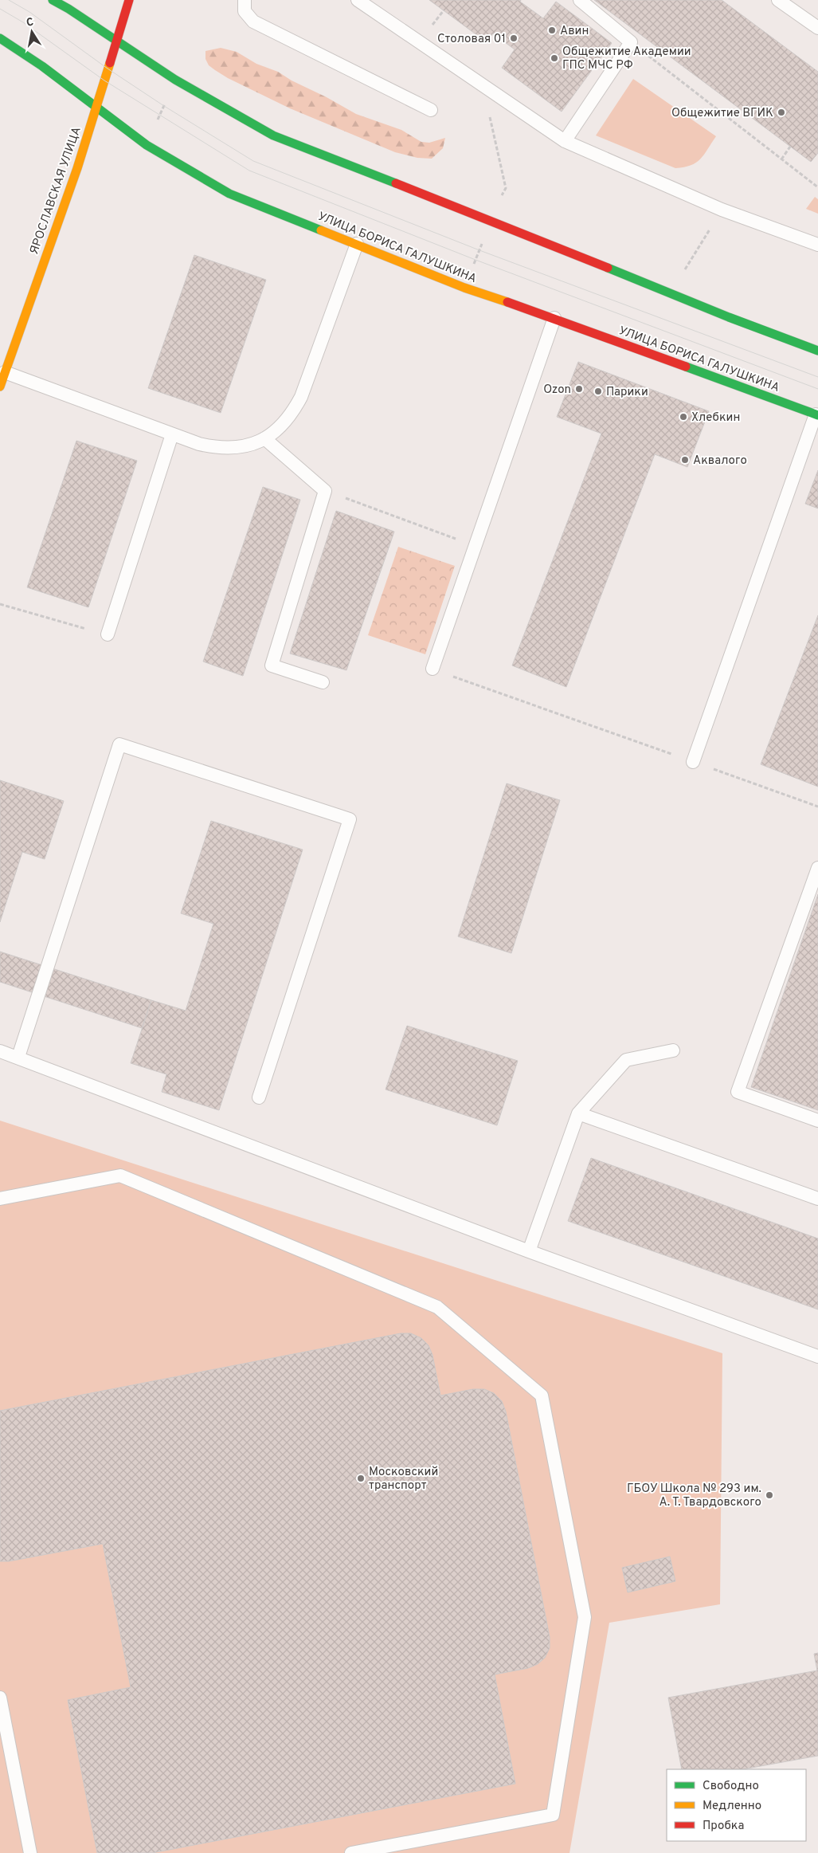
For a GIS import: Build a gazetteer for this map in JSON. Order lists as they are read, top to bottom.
{
  "streets": {
    "main road": ["ЯРОСЛАВСКАЯ УЛИЦА", "УЛИЦА БОРИСА ГАЛУШКИНА"]
  },
  "crossings": [
    ["ЯРОСЛАВСКАЯ УЛИЦА", "УЛИЦА БОРИСА ГАЛУШКИНА"]
  ],
  "places": [
    "Авин",
    "Столовая 01",
    "Общежитие Академии ГПС МЧС РФ",
    "Общежитие ВГИК",
    "Ozon",
    "Парики",
    "Хлебкин",
    "Аквалого",
    "Московский транспорт",
    "ГБОУ Школа № 293 им. А. Т. Твардовского"
  ],
  "legend": ["Свободно", "Медленно", "Пробка"],
  "north": "top"
}
